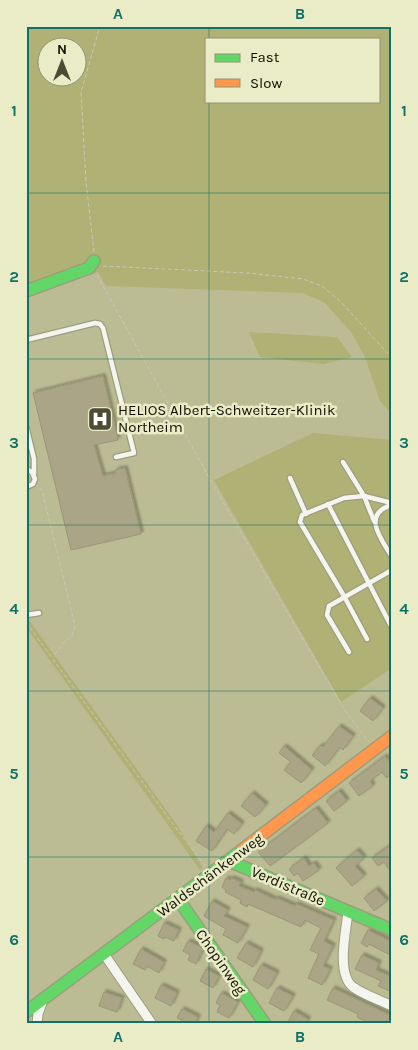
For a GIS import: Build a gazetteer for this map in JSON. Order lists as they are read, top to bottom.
{
  "streets": {
    "street": ["Waldschänkenweg", "Verdistraße", "Chopinweg"]
  },
  "crossings": [
    ["Waldschänkenweg", "Verdistraße"],
    ["Waldschänkenweg", "Chopinweg"]
  ],
  "places": {
    "hospital": ["HELIOS Albert-Schweitzer-Klinik Northeim"]
  },
  "legend": ["Fast", "Slow"],
  "north": "top",
  "grid": {
    "columns": ["A", "B"],
    "rows": [
      "1",
      "2",
      "3",
      "4",
      "5",
      "6"
    ]
  }
}
